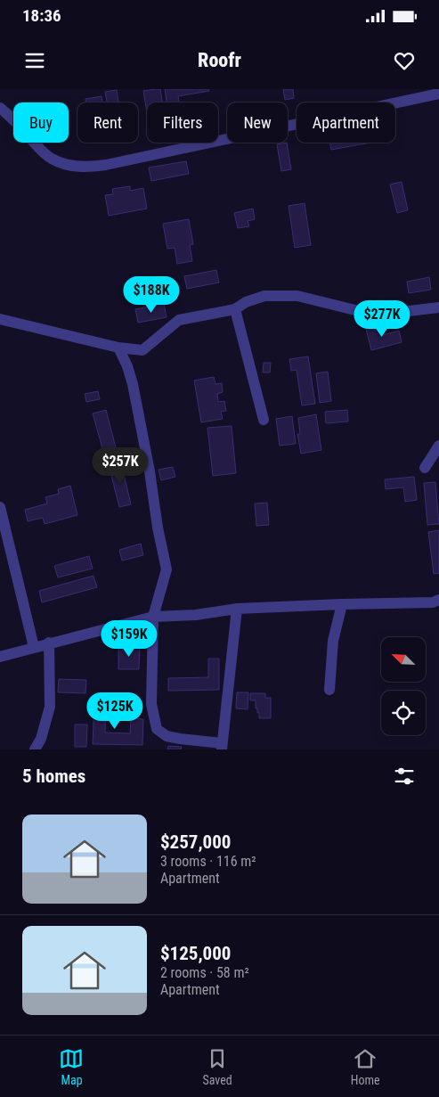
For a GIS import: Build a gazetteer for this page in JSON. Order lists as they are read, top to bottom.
{
  "north": "top left",
  "page": {
    "status": "18:36",
    "header": "Roofr",
    "chip": [
      "Buy",
      "Rent",
      "Filters",
      "New",
      "Apartment"
    ],
    "price": [
      "$188K",
      "$277K",
      "$257K",
      "$159K",
      "$125K"
    ],
    "heading": "5 homes",
    "list": [
      {
        "name": "$257,000",
        "note": "3 rooms · 116 m² · Apartment"
      },
      {
        "name": "$125,000",
        "note": "2 rooms · 58 m² · Apartment"
      }
    ],
    "tabs": ["Map", "Saved", "Home"]
  }
}
